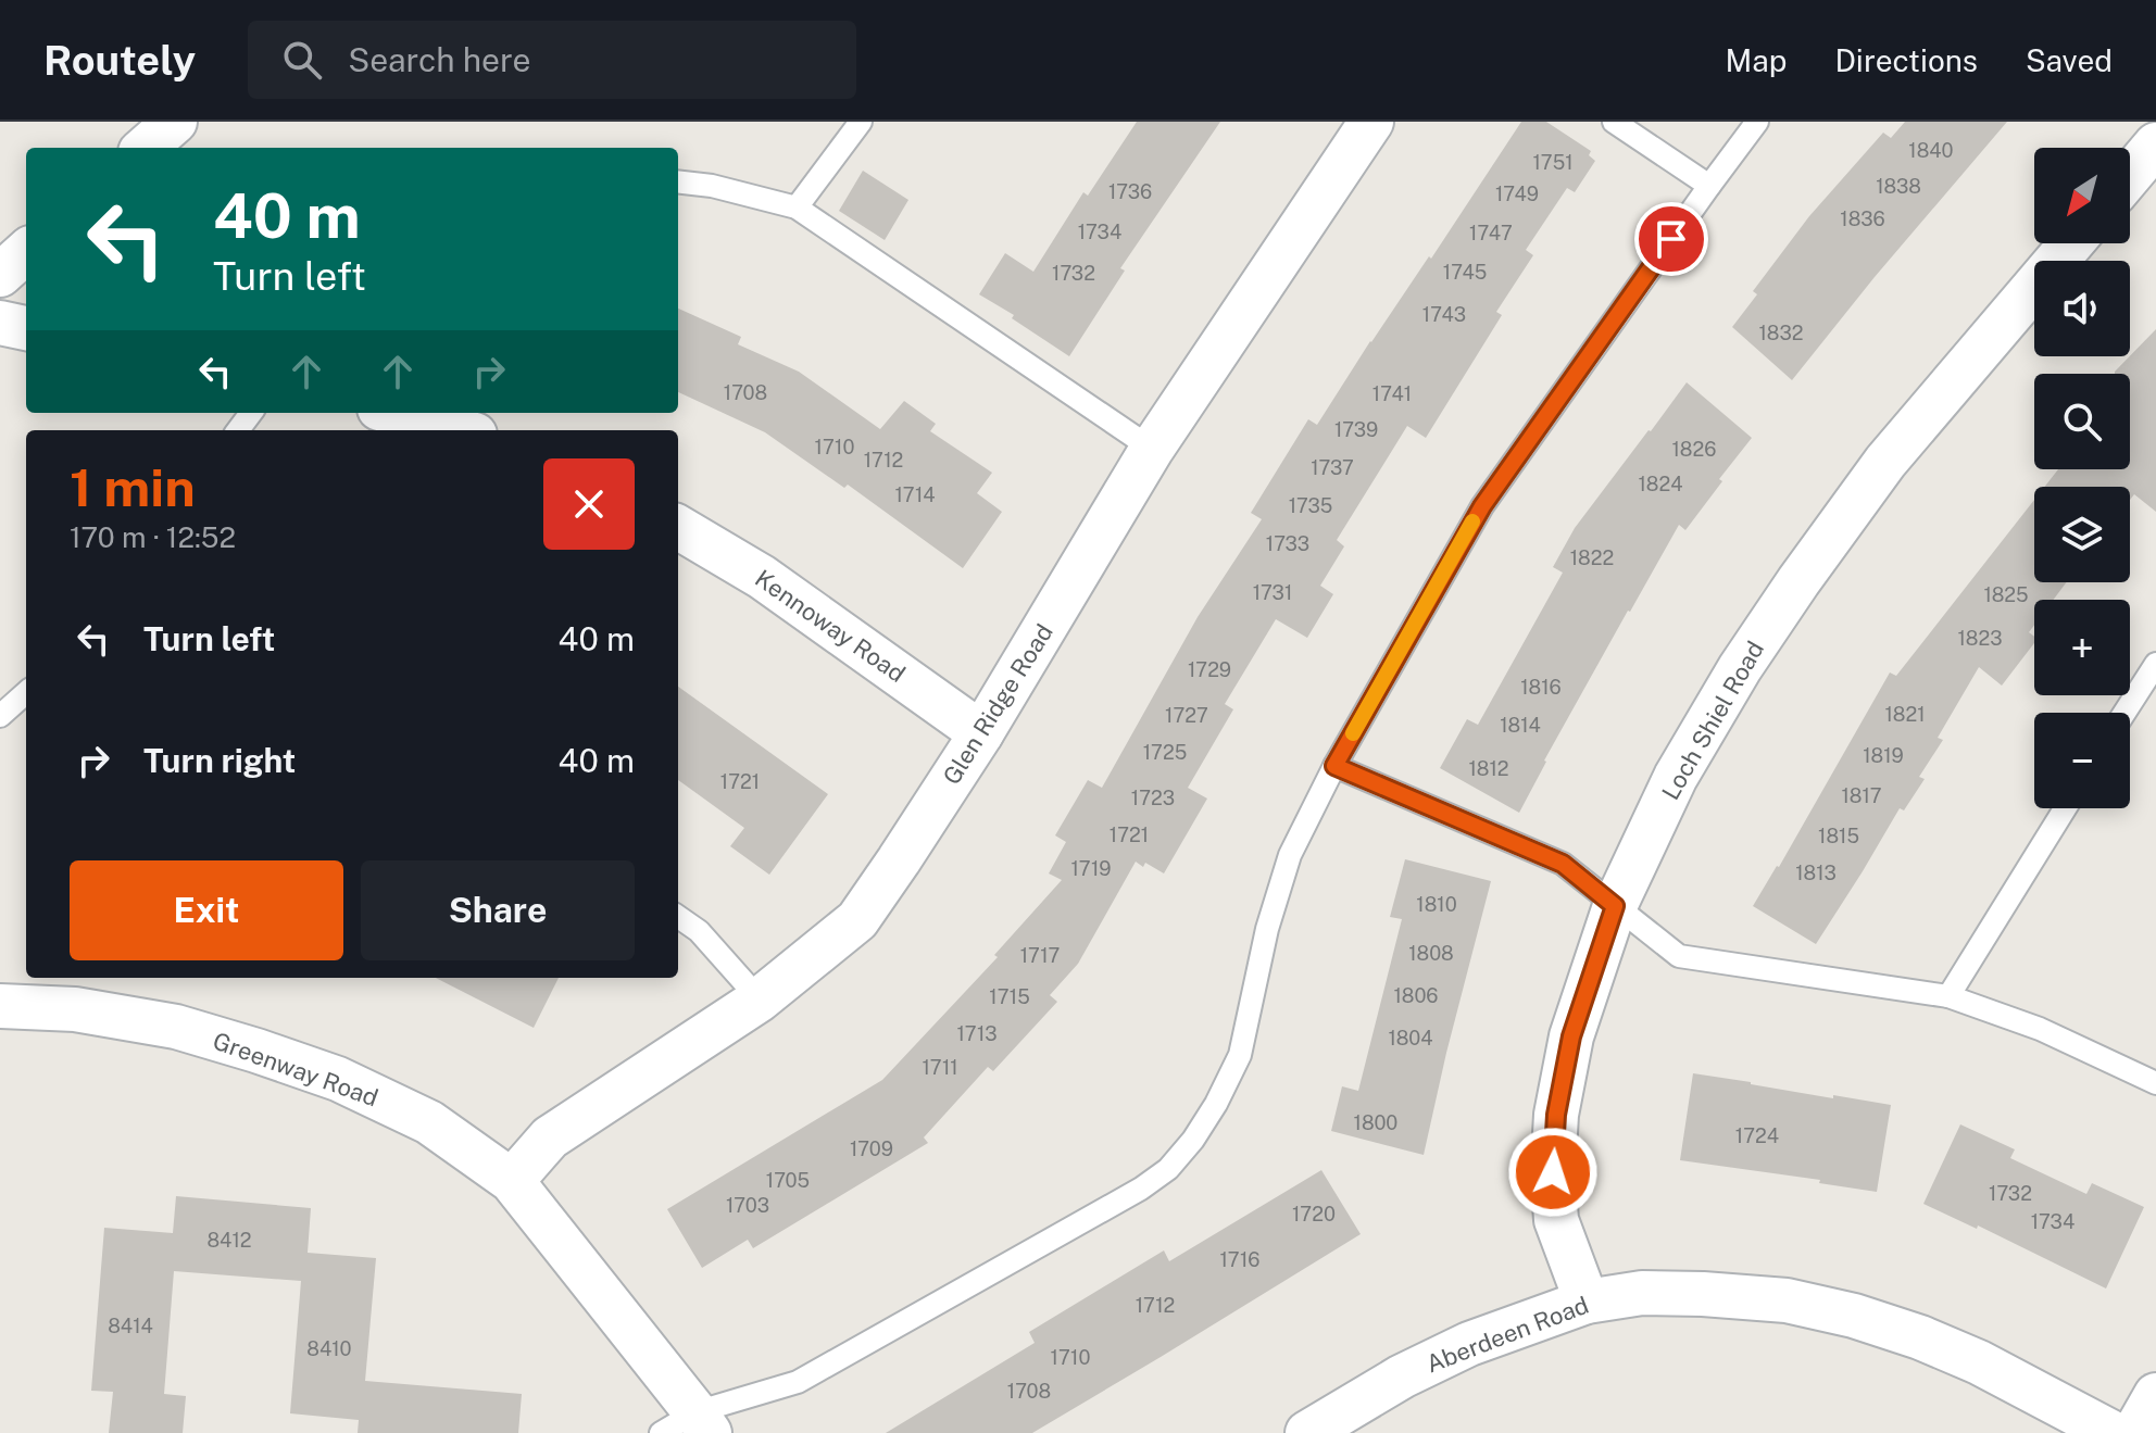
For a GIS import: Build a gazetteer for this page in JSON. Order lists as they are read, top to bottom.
{
  "streets": {
    "street": [
      "Kennoway Road",
      "Glen Ridge Road",
      "Loch Shiel Road",
      "Greenway Road",
      "Aberdeen Road"
    ]
  },
  "crossings": [
    ["Kennoway Road", "Glen Ridge Road"],
    ["Glen Ridge Road", "Greenway Road"],
    ["Loch Shiel Road", "Aberdeen Road"]
  ],
  "house_numbers": [
    "1840",
    "1751",
    "1838",
    "1736",
    "1749",
    "1836",
    "1734",
    "1747",
    "1745",
    "1732",
    "1743",
    "1832",
    "1708",
    "1741",
    "1739",
    "1710",
    "1826",
    "1712",
    "1737",
    "1824",
    "1714",
    "1735",
    "1733",
    "1822",
    "1731",
    "1825",
    "1823",
    "1729",
    "1816",
    "1821",
    "1727",
    "1814",
    "1725",
    "1819",
    "1812",
    "1721",
    "1817",
    "1723",
    "1721",
    "1815",
    "1719",
    "1813",
    "1810",
    "1808",
    "1717",
    "1806",
    "1715",
    "1713",
    "1804",
    "1711",
    "1800",
    "1724",
    "1709",
    "1705",
    "1732",
    "1703",
    "1720",
    "1734",
    "8412",
    "1716",
    "1712",
    "8414",
    "8410",
    "1710",
    "1708"
  ],
  "north": "bottom left",
  "page": {
    "header": "Routely",
    "search": "Search here",
    "nav": ["Map", "Directions", "Saved"],
    "map_buttons": ["+", "−"],
    "turn": ["40 m", "Turn left"],
    "heading": ["1 min", "170 m · 12:52"],
    "list": [
      {
        "name": "Turn left",
        "value": "40 m"
      },
      {
        "name": "Turn right",
        "value": "40 m"
      }
    ],
    "buttons": ["Exit", "Share"]
  }
}
